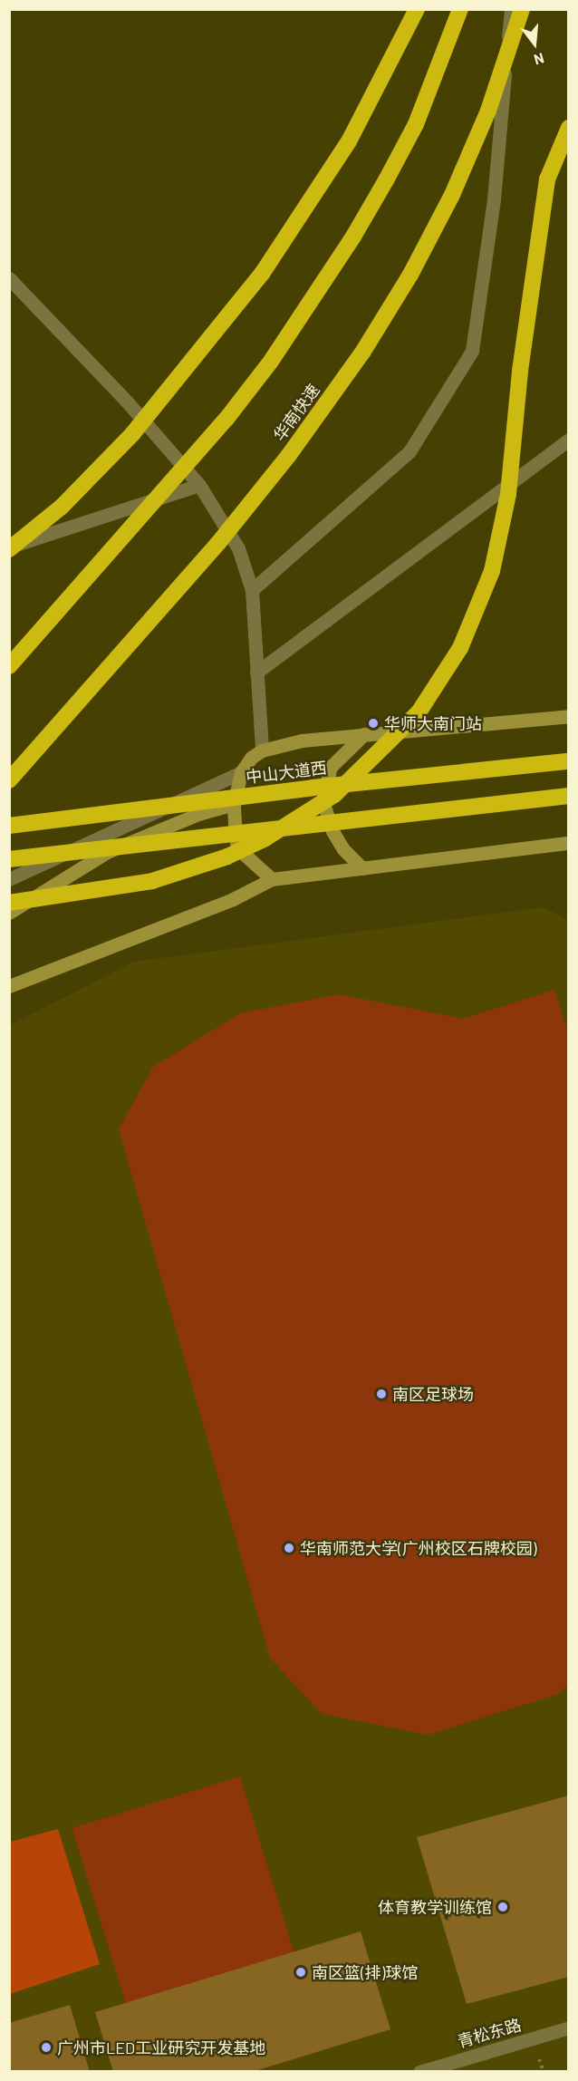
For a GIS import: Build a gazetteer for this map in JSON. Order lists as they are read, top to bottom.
{
  "streets": {
    "highway": ["华南快速", "中山大道西"],
    "street": ["青松东路"]
  },
  "places": [
    "华师大南门站",
    "南区足球场",
    "华南师范大学(广州校区石牌校园)",
    "体育教学训练馆",
    "南区篮(排)球馆",
    "广州市LED工业研究开发基地"
  ],
  "north": "bottom"
}
